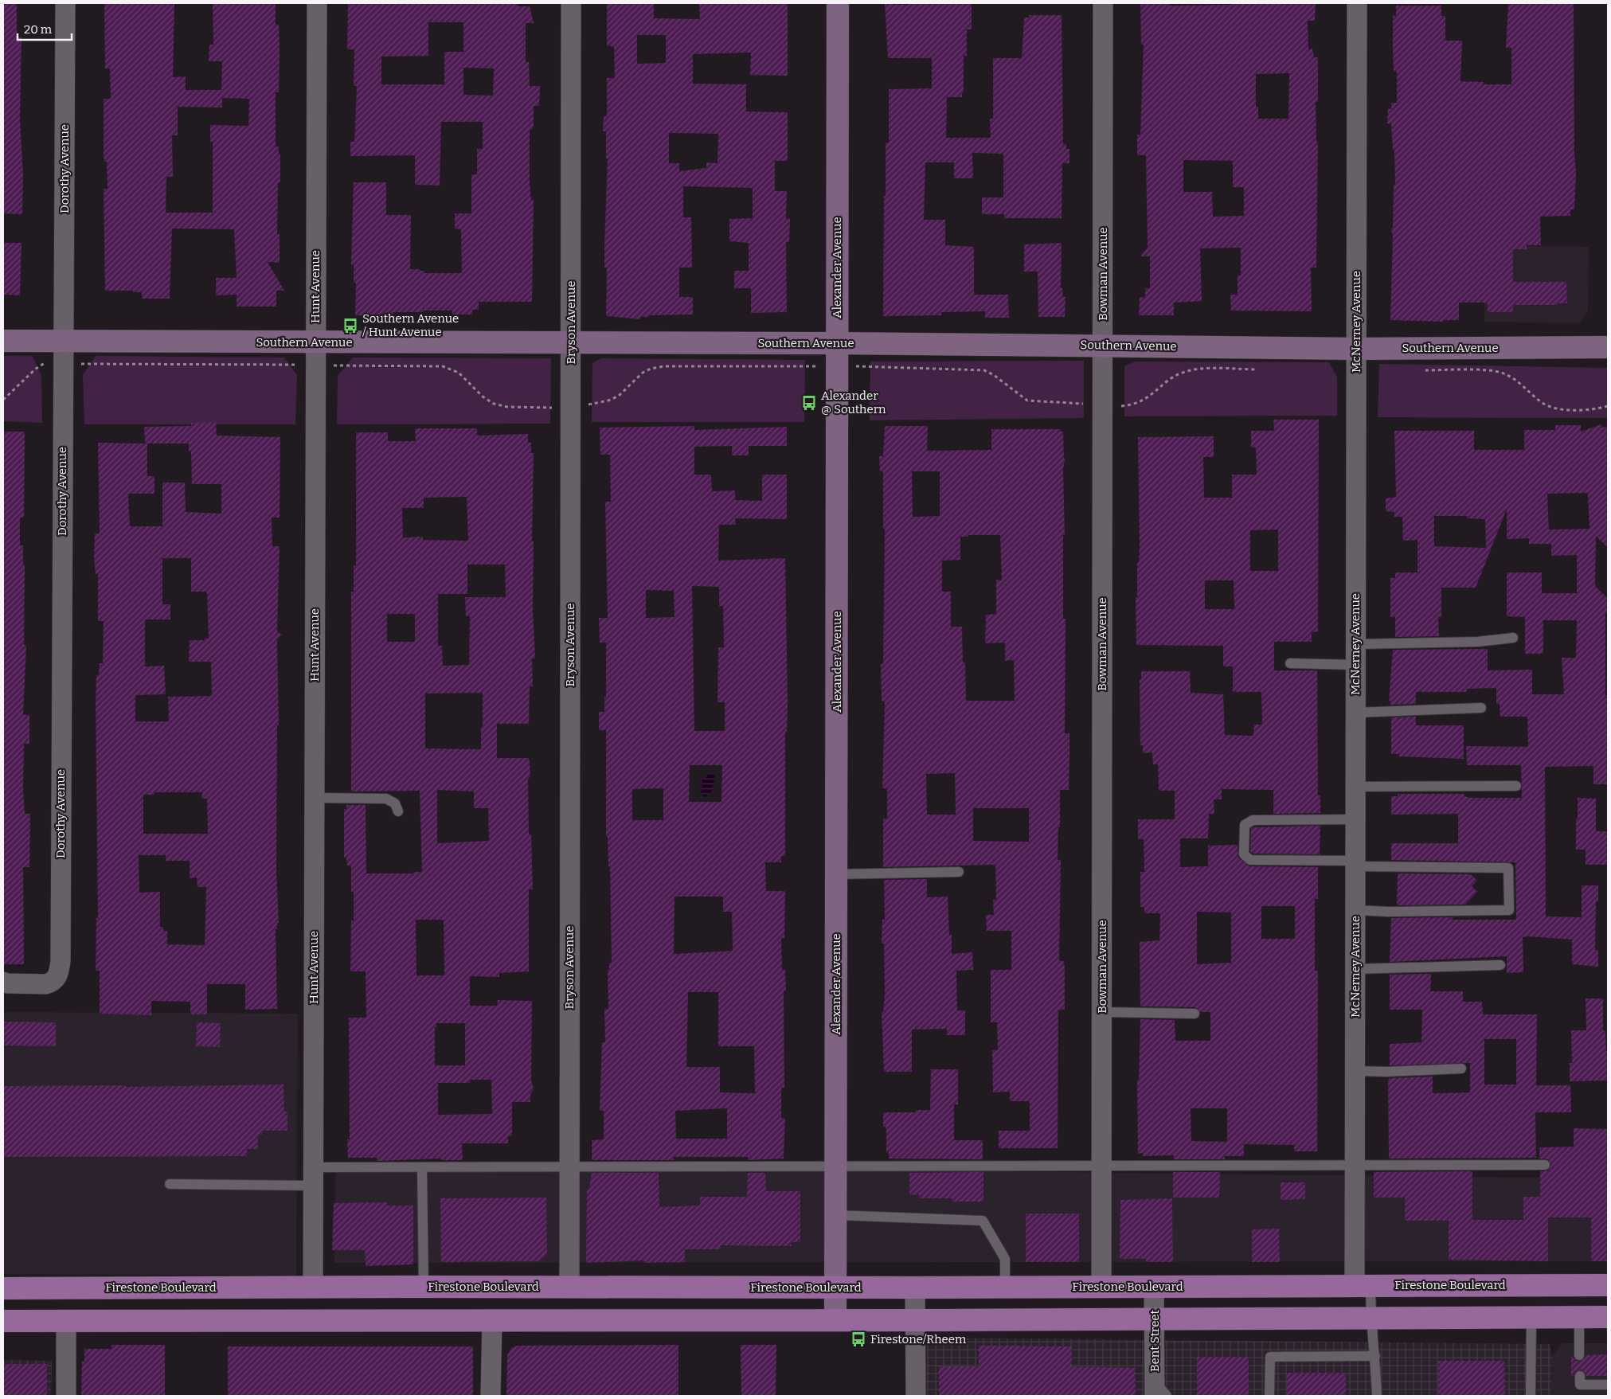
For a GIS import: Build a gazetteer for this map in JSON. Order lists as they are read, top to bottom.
{
  "streets": {
    "main road": ["Firestone Boulevard"],
    "street": [
      "Dorothy Avenue",
      "Alexander Avenue",
      "Bowman Avenue",
      "Hunt Avenue",
      "McNerney Avenue",
      "Bryson Avenue",
      "Southern Avenue",
      "Bent Street"
    ]
  },
  "crossings": [
    ["Dorothy Avenue", "Southern Avenue"],
    ["Alexander Avenue", "Southern Avenue"],
    ["Alexander Avenue", "Firestone Boulevard"],
    ["Bowman Avenue", "Southern Avenue"],
    ["Bowman Avenue", "Firestone Boulevard"],
    ["Hunt Avenue", "Southern Avenue"],
    ["Hunt Avenue", "Firestone Boulevard"],
    ["McNerney Avenue", "Southern Avenue"],
    ["McNerney Avenue", "Firestone Boulevard"],
    ["Bryson Avenue", "Southern Avenue"],
    ["Bryson Avenue", "Firestone Boulevard"],
    ["Firestone Boulevard", "Bent Street"]
  ],
  "places": {
    "bus stop": ["Southern Avenue / Hunt Avenue", "Alexander @ Southern", "Firestone/Rheem"]
  },
  "scale_bar": "20 m"
}
